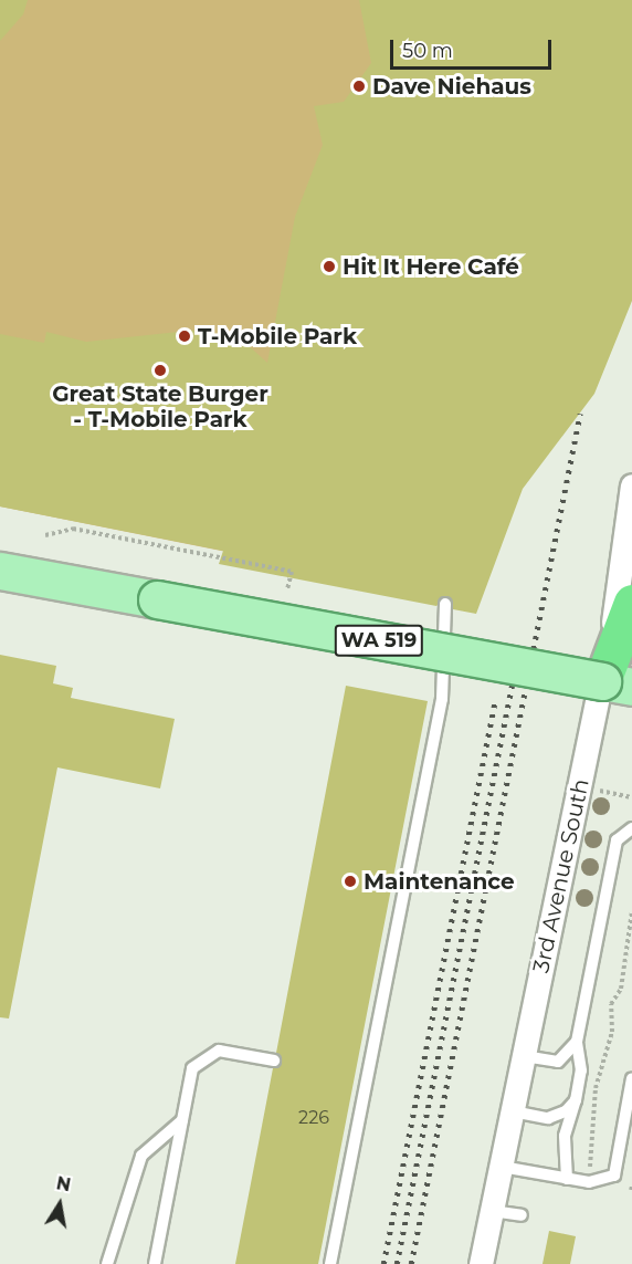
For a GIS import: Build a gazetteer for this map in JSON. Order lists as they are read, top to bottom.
{
  "streets": {
    "main road": ["WA 519"],
    "street": ["3rd Avenue South"]
  },
  "places": [
    "Dave Niehaus",
    "Hit It Here Café",
    "T-Mobile Park",
    "Great State Burger - T-Mobile Park",
    "Maintenance"
  ],
  "house_numbers": ["226"],
  "scale_bar": "50 m",
  "north": "top"
}
